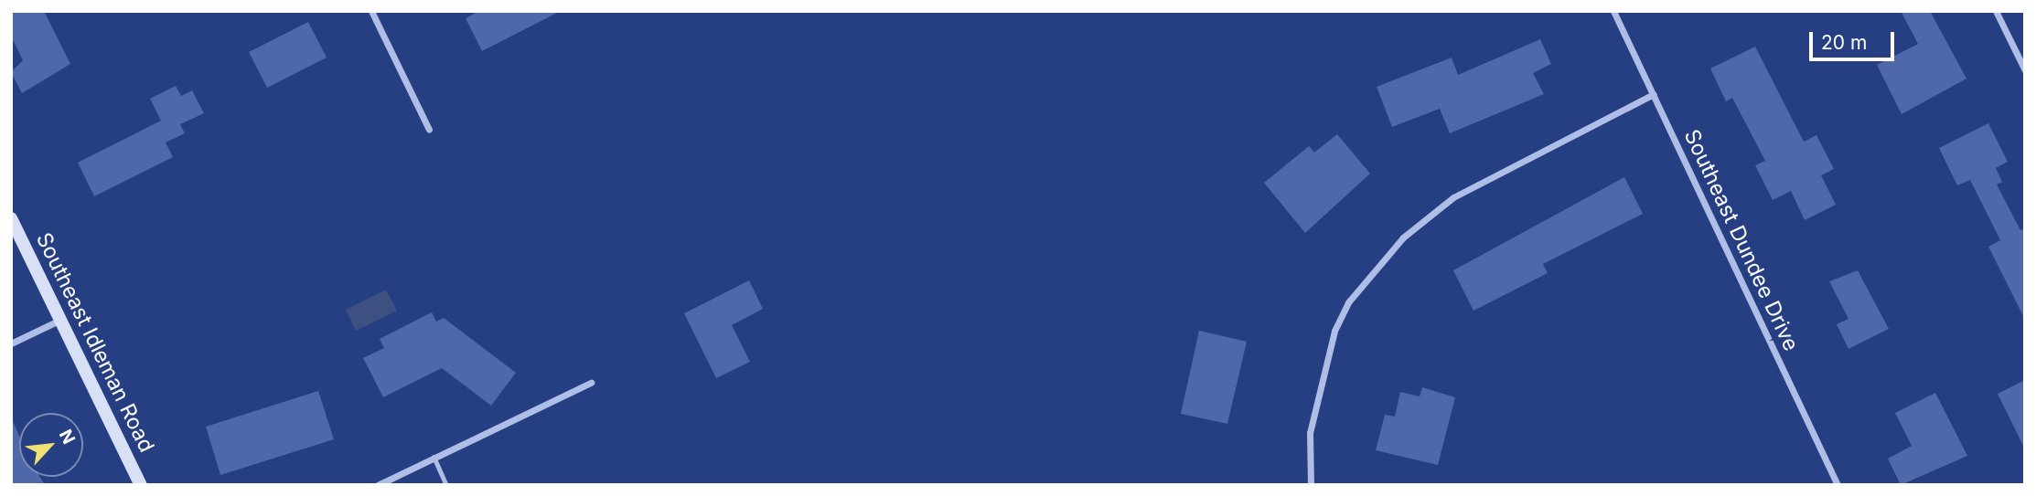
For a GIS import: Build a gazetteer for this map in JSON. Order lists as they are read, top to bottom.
{
  "streets": {
    "main road": ["Southeast Idleman Road"],
    "street": ["Southeast Dundee Drive"]
  },
  "scale_bar": "20 m",
  "north": "top right"
}
